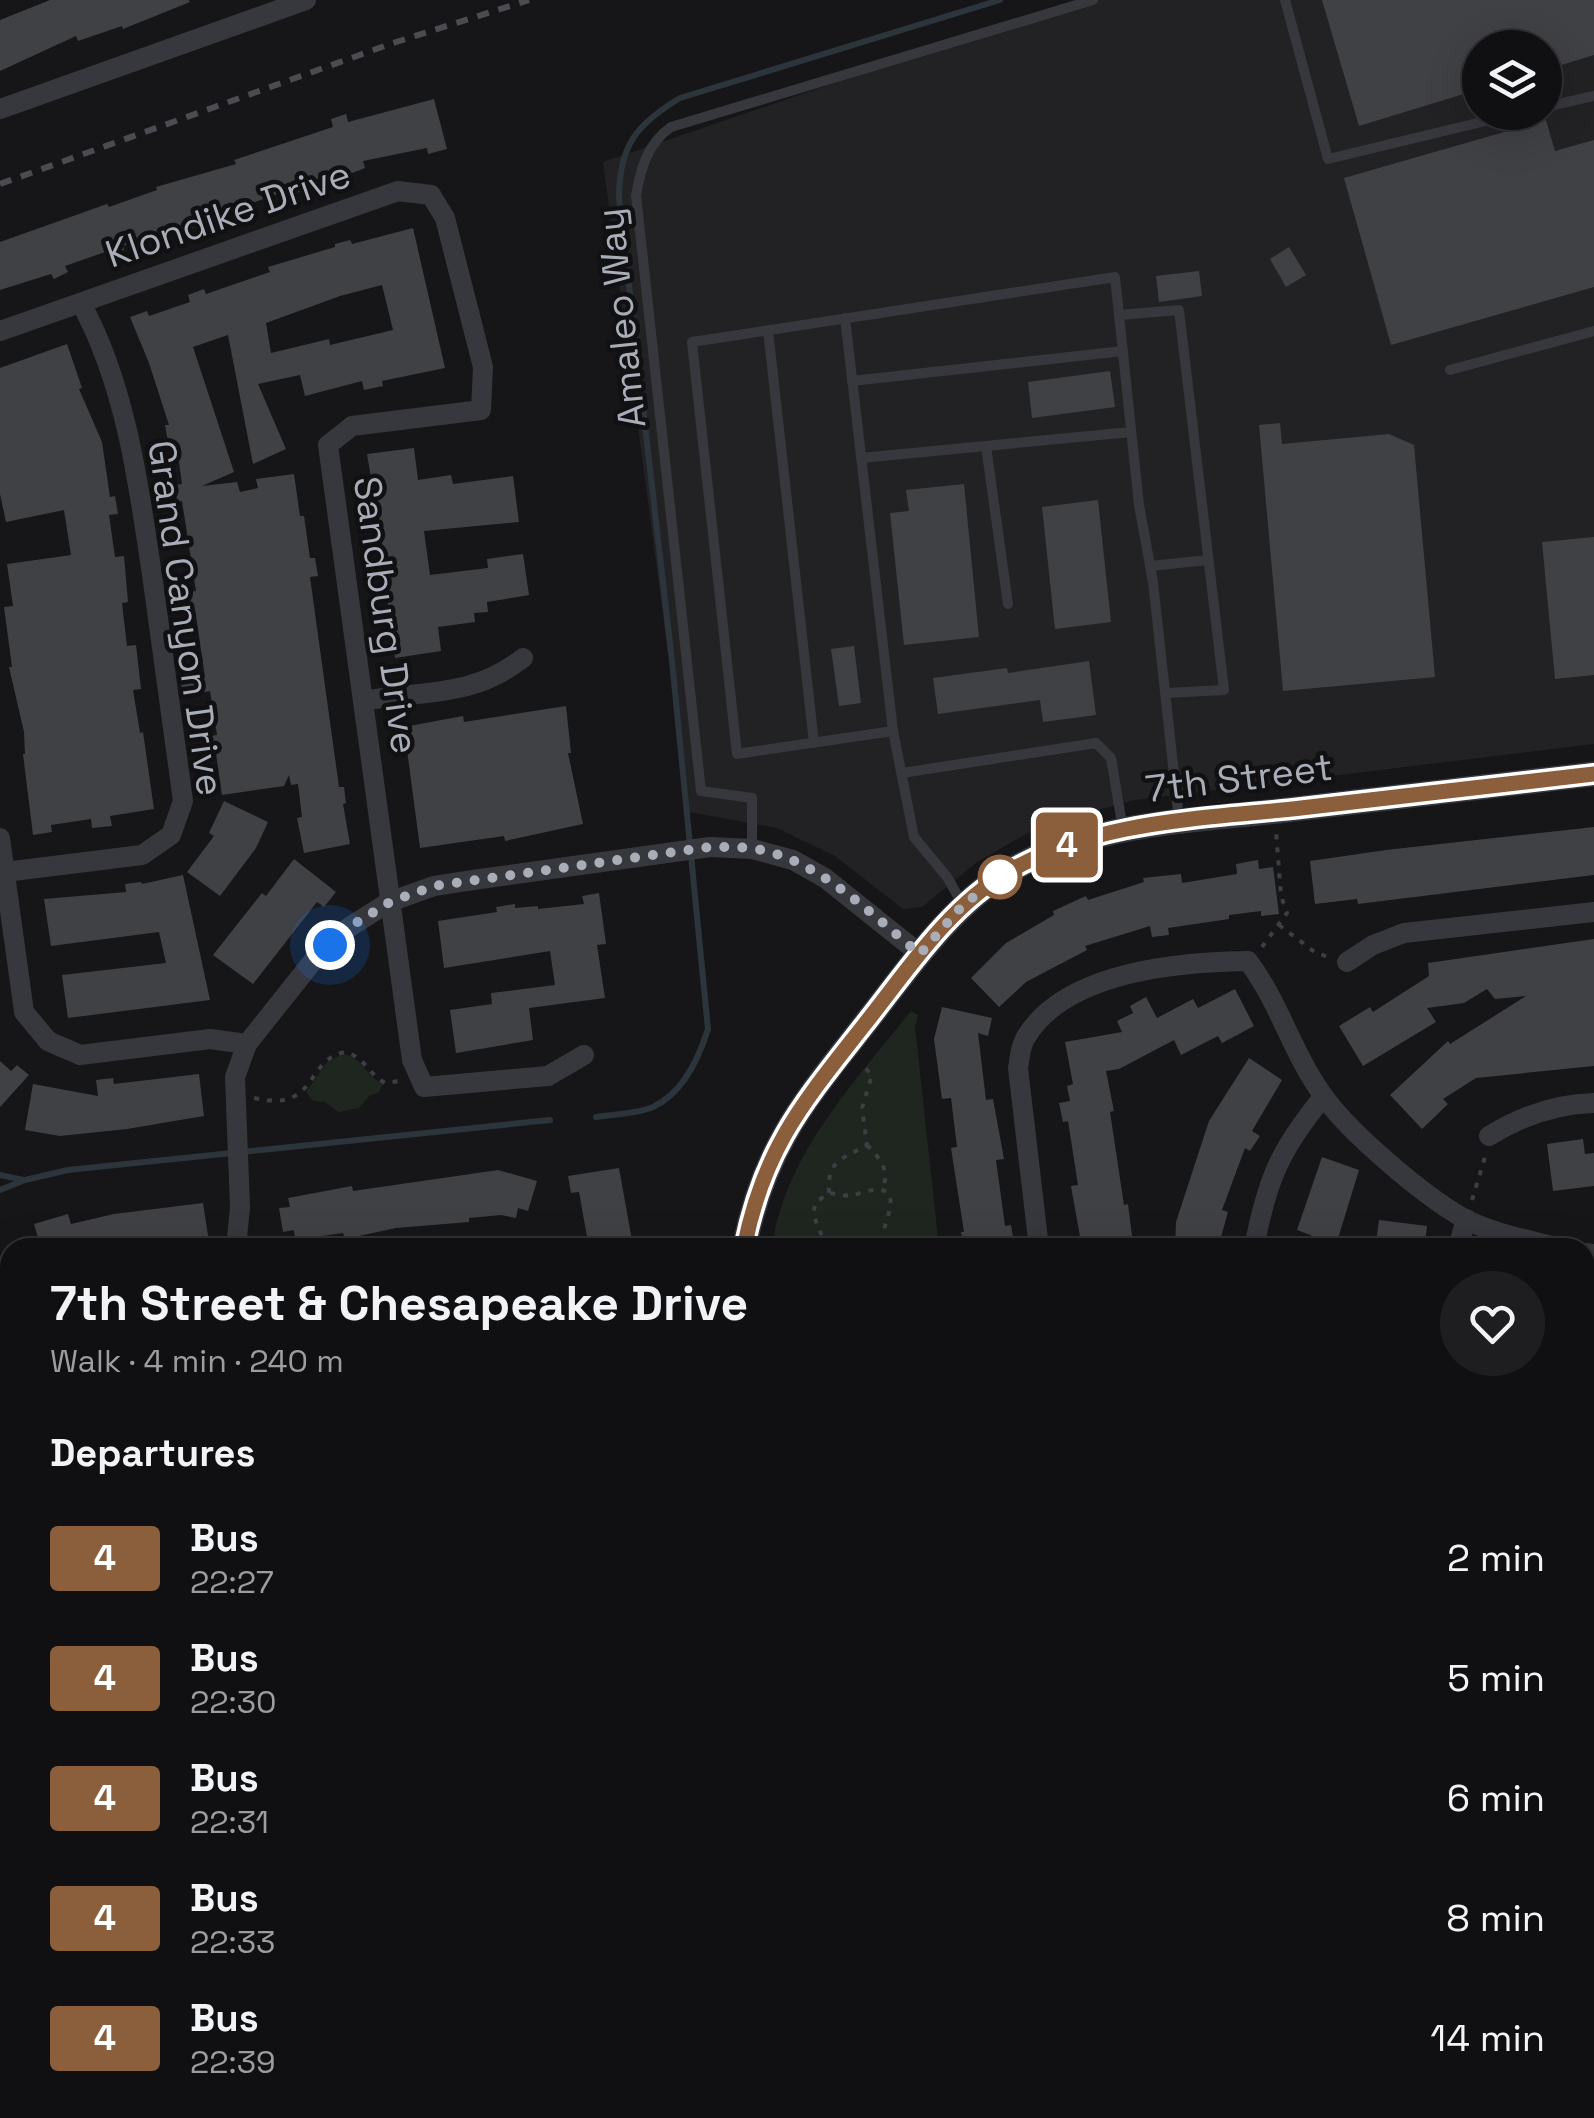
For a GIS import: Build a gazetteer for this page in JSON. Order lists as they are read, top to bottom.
{
  "streets": {
    "street": [
      "Klondike Drive",
      "Sandburg Drive",
      "Grand Canyon Drive",
      "7th Street"
    ],
    "lane": ["Amaleo Way"]
  },
  "crossings": [
    ["Klondike Drive", "Sandburg Drive"],
    ["Klondike Drive", "Grand Canyon Drive"]
  ],
  "lines": ["bus line 4"],
  "page": {
    "on_map": "4",
    "heading": [
      ["7th Street & Chesapeake Drive", "Walk · 4 min · 240 m"],
      "Departures"
    ],
    "list": [
      {
        "mark": "4",
        "name": "Bus",
        "note": "22:27",
        "value": "2 min"
      },
      {
        "mark": "4",
        "name": "Bus",
        "note": "22:30",
        "value": "5 min"
      },
      {
        "mark": "4",
        "name": "Bus",
        "note": "22:31",
        "value": "6 min"
      },
      {
        "mark": "4",
        "name": "Bus",
        "note": "22:33",
        "value": "8 min"
      },
      {
        "mark": "4",
        "name": "Bus",
        "note": "22:39",
        "value": "14 min"
      }
    ]
  }
}
